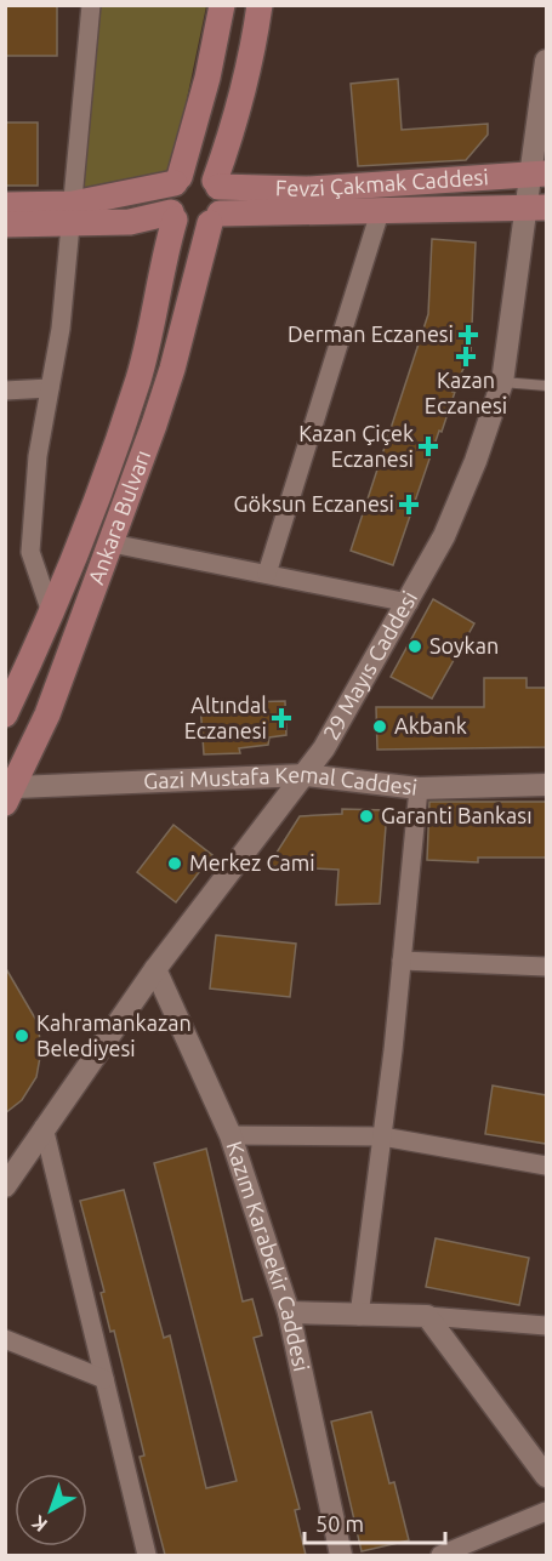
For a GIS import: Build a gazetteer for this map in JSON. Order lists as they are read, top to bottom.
{
  "streets": {
    "main road": ["Fevzi Çakmak Caddesi", "Ankara Bulvarı"],
    "street": ["29 Mayıs Caddesi", "Gazi Mustafa Kemal Caddesi", "Kazım Karabekir Caddesi"]
  },
  "crossings": [
    ["Fevzi Çakmak Caddesi", "Ankara Bulvarı"],
    ["Fevzi Çakmak Caddesi", "29 Mayıs Caddesi"],
    ["Ankara Bulvarı", "Gazi Mustafa Kemal Caddesi"],
    ["29 Mayıs Caddesi", "Gazi Mustafa Kemal Caddesi"],
    ["29 Mayıs Caddesi", "Kazım Karabekir Caddesi"]
  ],
  "places": {
    "health": [
      "Derman Eczanesi",
      "Kazan Eczanesi",
      "Kazan Çiçek Eczanesi",
      "Göksun Eczanesi",
      "Altındal Eczanesi"
    ],
    "other": [
      "Soykan",
      "Akbank",
      "Garanti Bankası",
      "Merkez Cami",
      "Kahramankazan Belediyesi"
    ]
  },
  "scale_bar": "50 m",
  "north": "bottom left"
}
